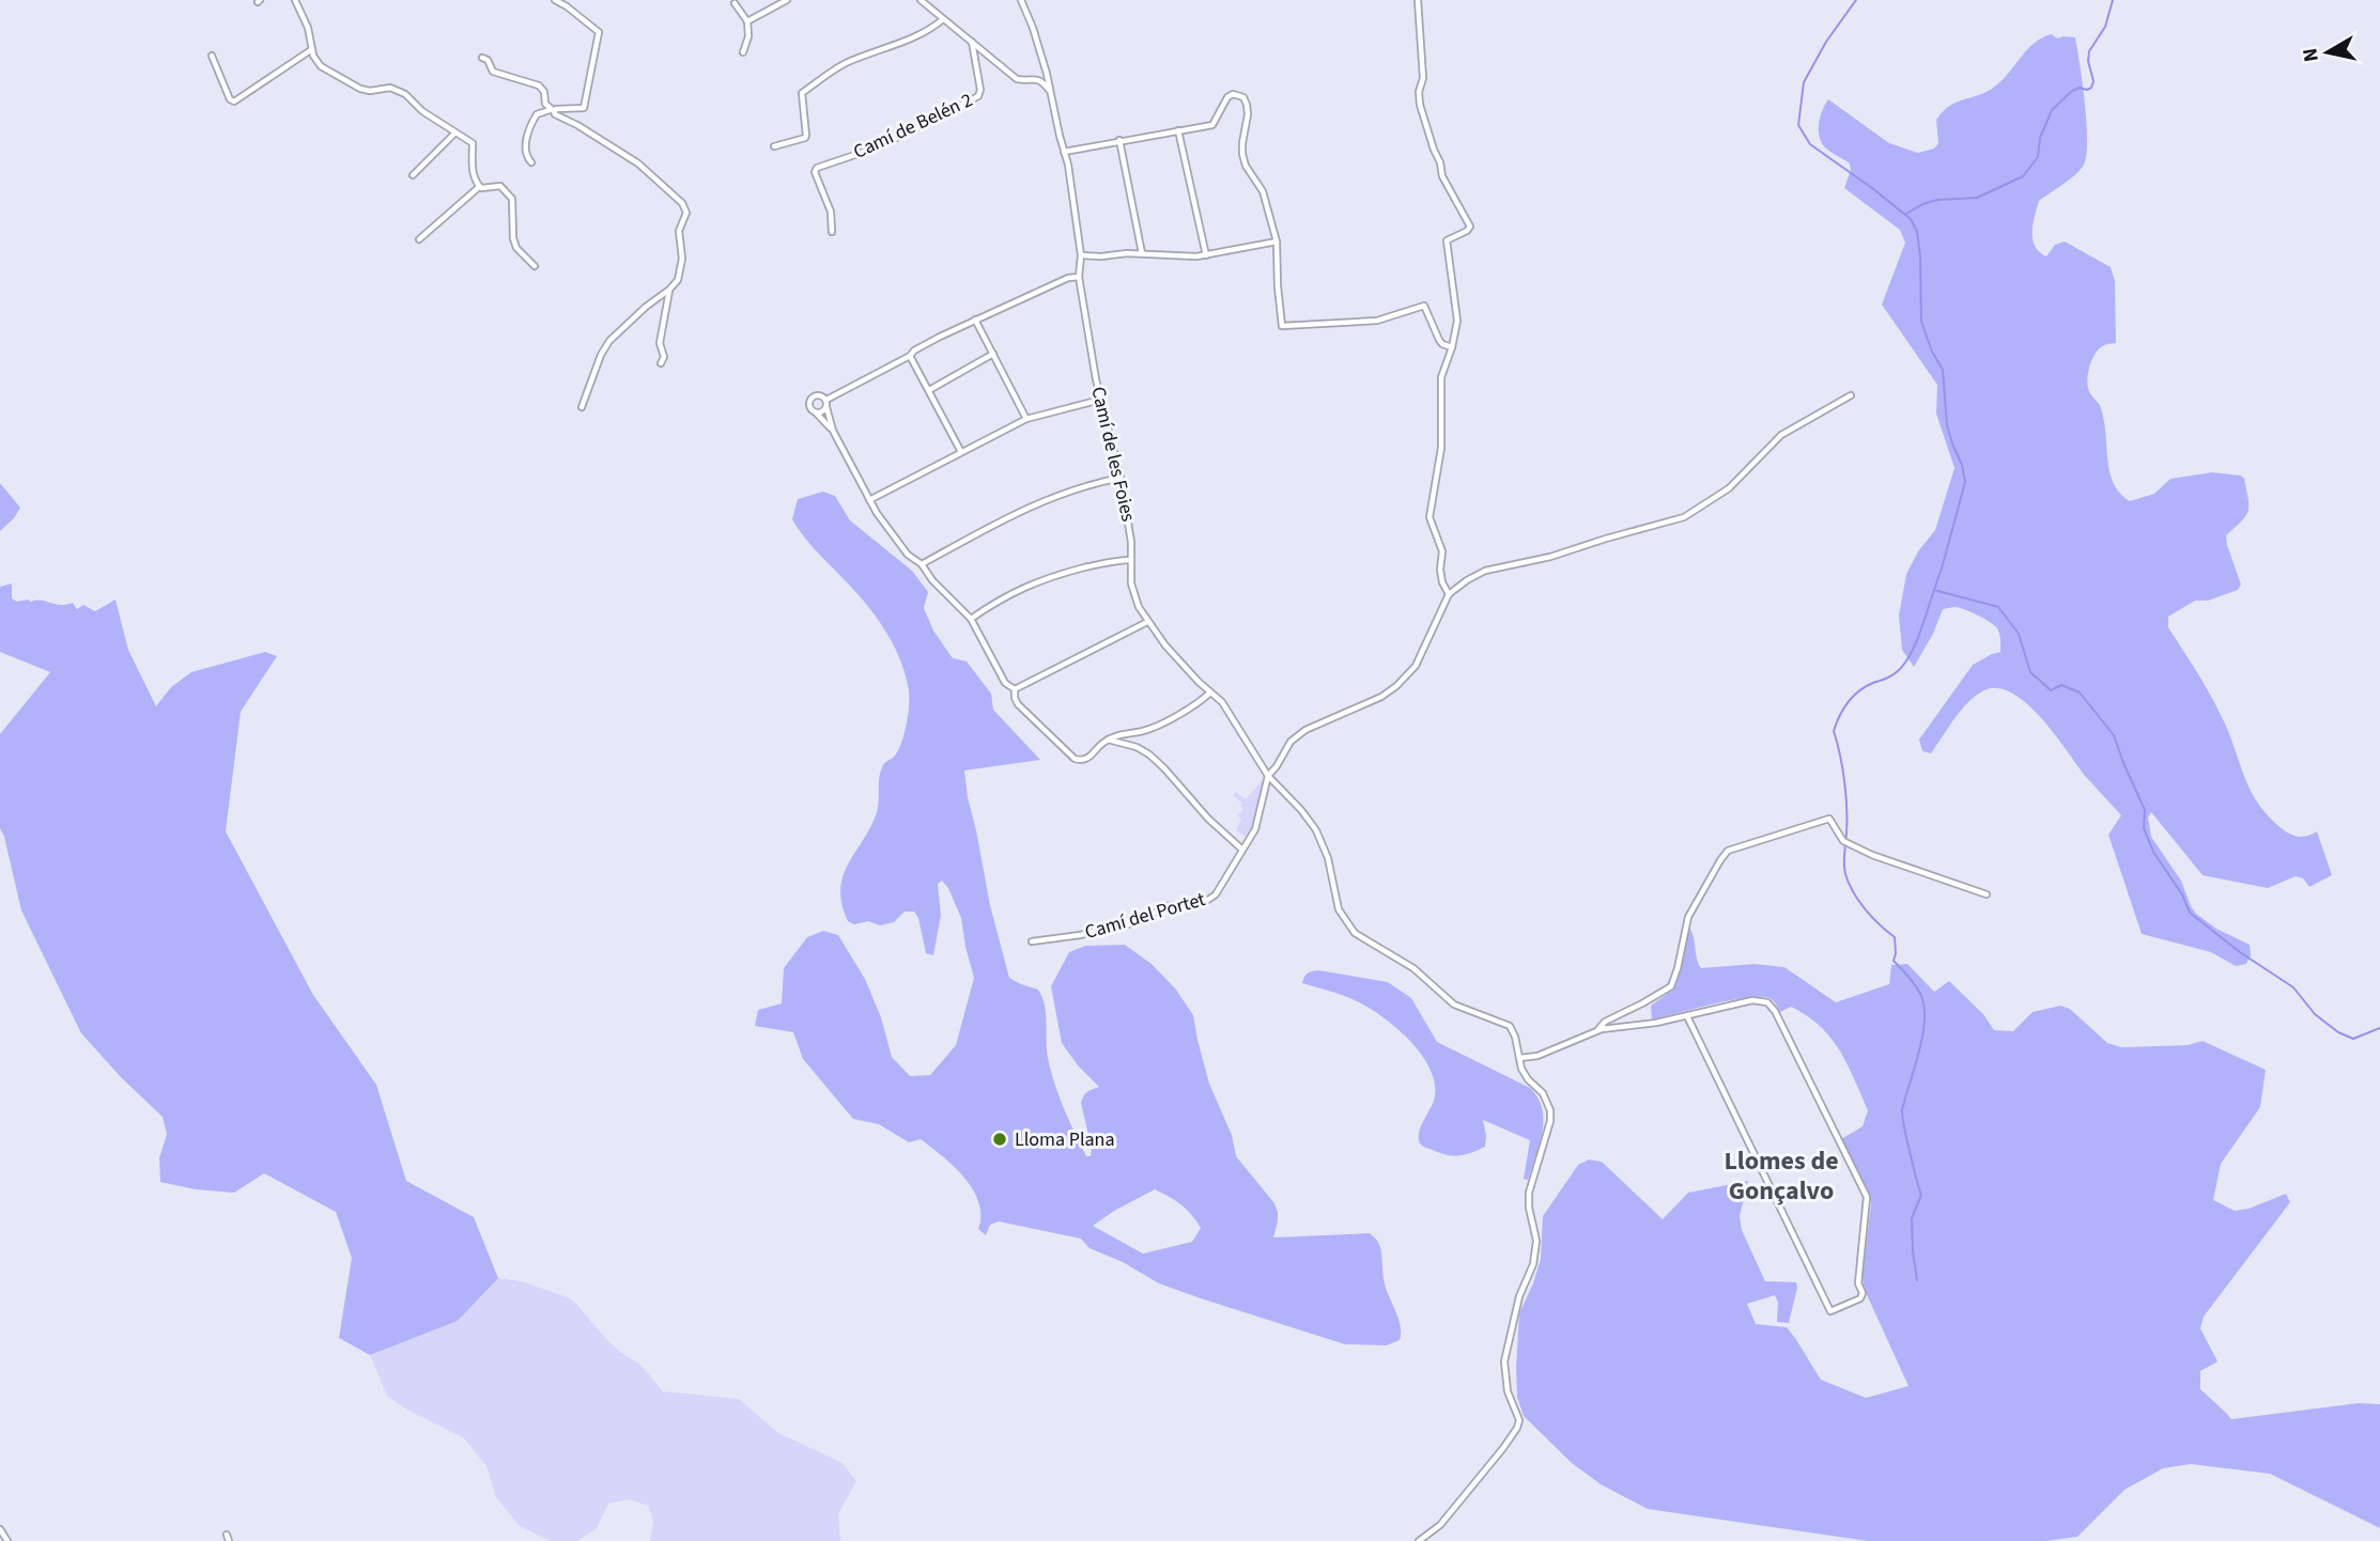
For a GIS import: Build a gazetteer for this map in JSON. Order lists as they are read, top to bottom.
{
  "streets": {
    "street": ["Camí de Belén 2", "Camí de les Foies", "Camí del Portet"]
  },
  "crossings": [
    ["Camí de les Foies", "Camí del Portet"]
  ],
  "districts": ["Llomes de Gonçalvo"],
  "places": ["Lloma Plana"],
  "north": "left"
}
